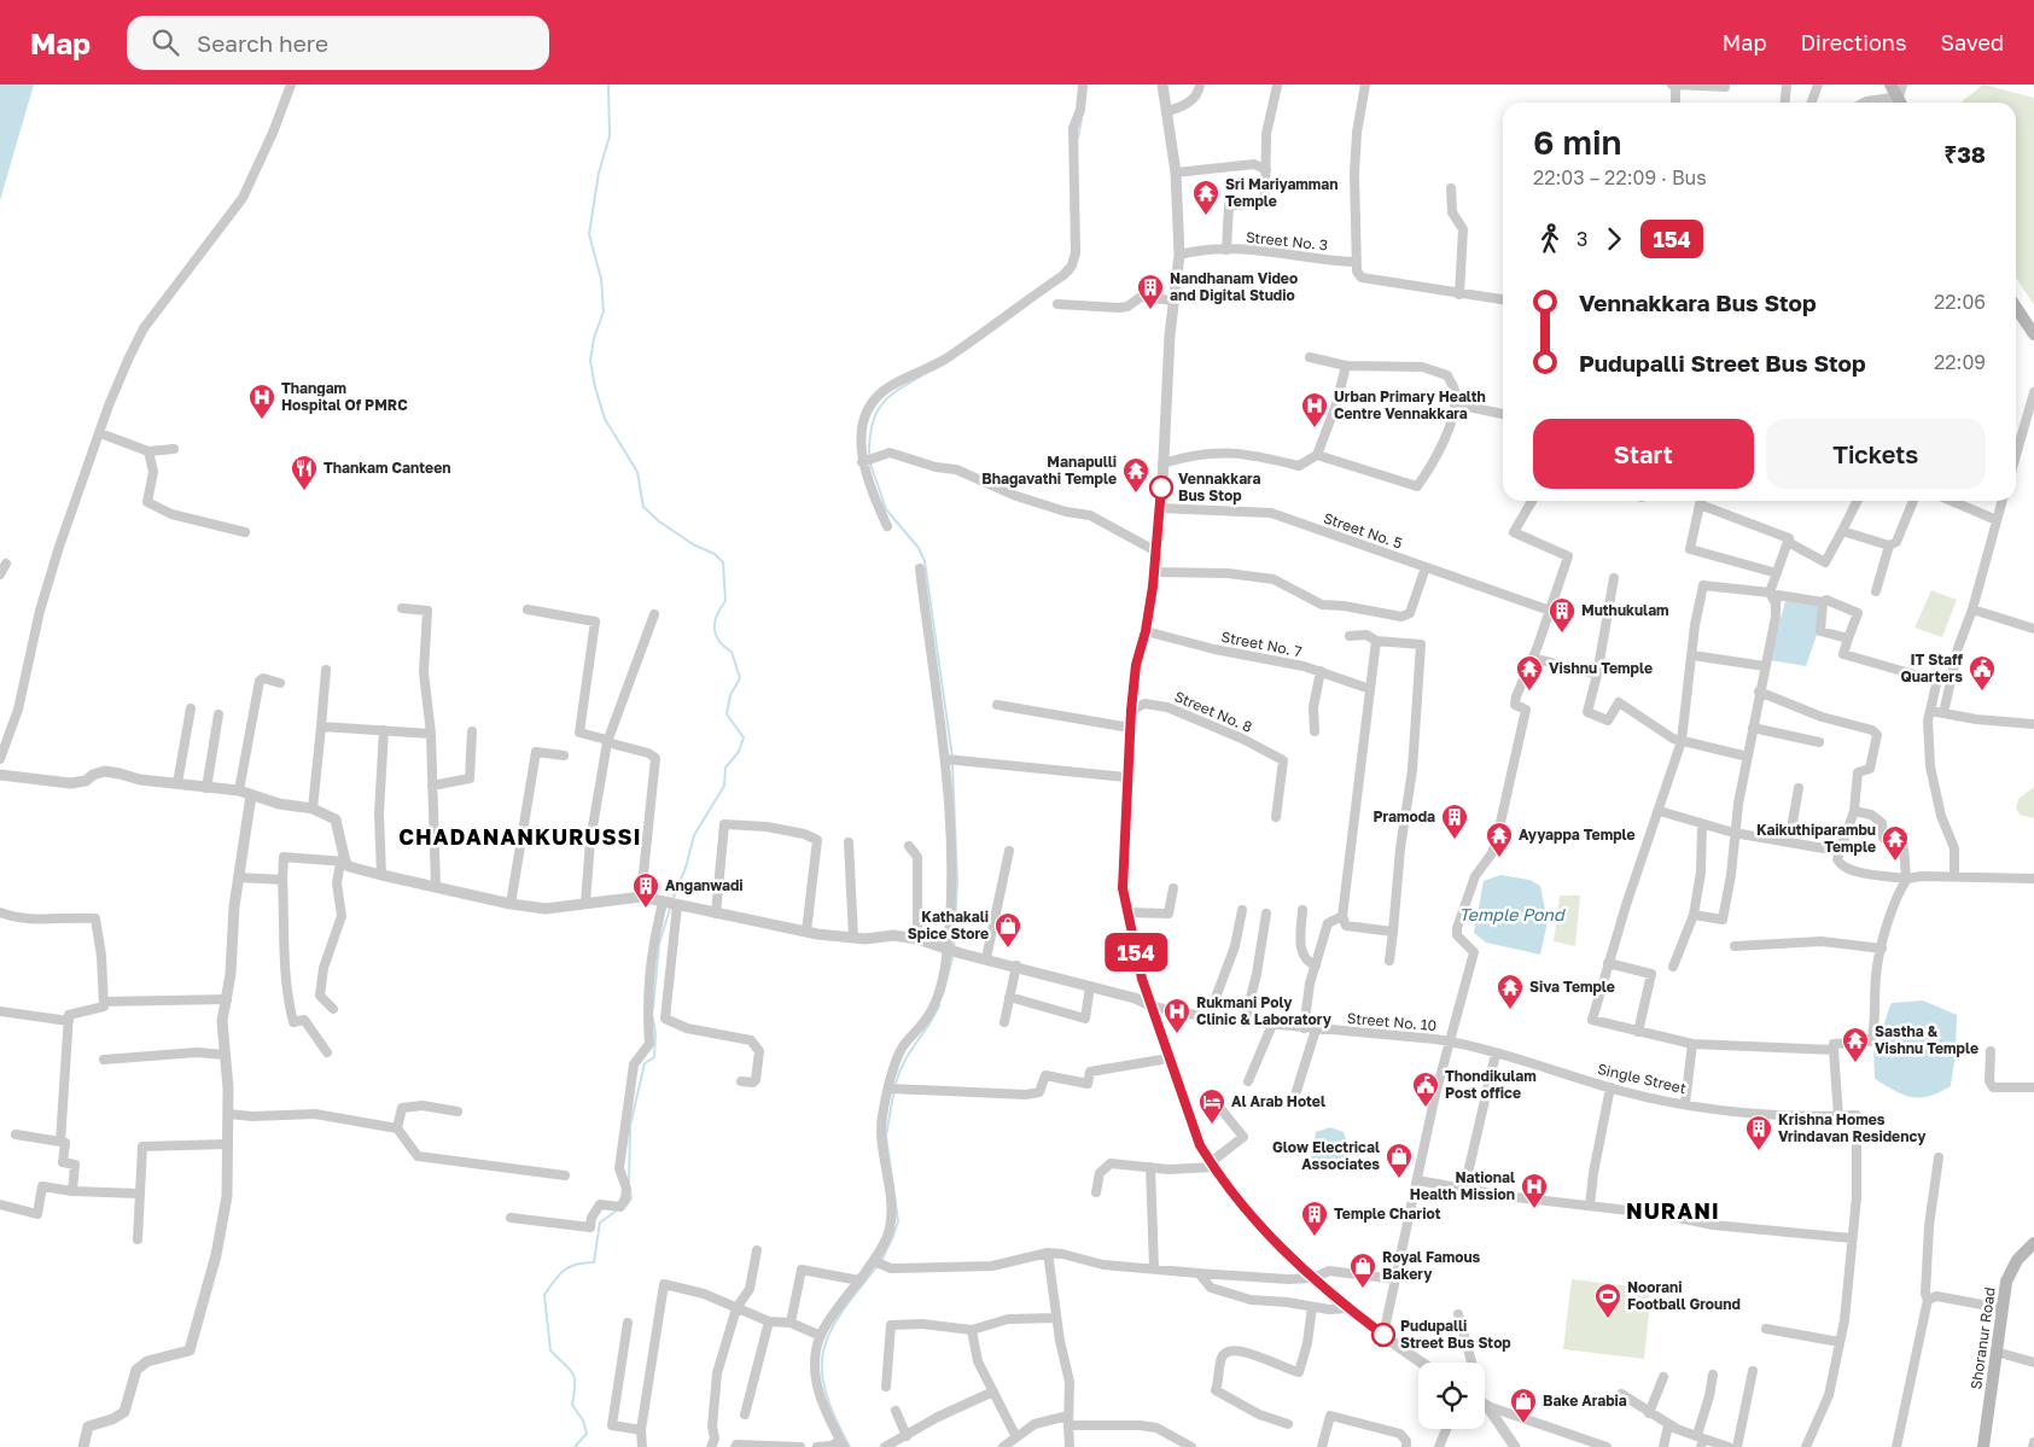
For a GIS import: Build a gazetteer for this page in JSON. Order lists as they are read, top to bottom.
{
  "streets": {
    "main road": ["Shoranur Road"],
    "street": [
      "Street No. 3",
      "Street No. 5",
      "Street No. 7",
      "Street No. 8",
      "Street No. 10",
      "Single Street"
    ]
  },
  "crossings": [
    ["Street No. 10", "Single Street"]
  ],
  "districts": ["CHADANANKURUSSI", "NURANI"],
  "water": ["Temple Pond"],
  "places": {
    "temple": [
      "Sri Mariyamman Temple",
      "Manapulli Bhagavathi Temple",
      "Vishnu Temple",
      "Ayyappa Temple",
      "Kaikuthiparambu Temple",
      "Siva Temple",
      "Sastha & Vishnu Temple"
    ],
    "building": [
      "Nandhanam Video and Digital Studio",
      "Muthukulam",
      "Pramoda",
      "Anganwadi",
      "Krishna Homes Vrindavan Residency",
      "Temple Chariot"
    ],
    "hospital": [
      "Thangam Hospital Of PMRC",
      "Urban Primary Health Centre Vennakkara",
      "Rukmani Poly Clinic & Laboratory",
      "National Health Mission"
    ],
    "other": ["Vennakkara Bus Stop", "Pudupalli Street Bus Stop"],
    "restaurant": ["Thankam Canteen"],
    "public building": ["IT Staff Quarters", "Thondikulam Post office"],
    "shop": [
      "Kathakali Spice Store",
      "Glow Electrical Associates",
      "Royal Famous Bakery",
      "Bake Arabia"
    ],
    "hotel": ["Al Arab Hotel"],
    "sports": ["Noorani Football Ground"]
  },
  "lines": ["bus line 154"],
  "page": {
    "header": "Map",
    "search": "Search here",
    "nav": ["Map", "Directions", "Saved"],
    "on_map": "154",
    "heading": ["6 min", "22:03 – 22:09 · Bus", "₹38"],
    "legs": ["3", "154"],
    "list": [
      {
        "name": "Vennakkara Bus Stop",
        "value": "22:06"
      },
      {
        "name": "Pudupalli Street Bus Stop",
        "value": "22:09"
      }
    ],
    "buttons": ["Start", "Tickets"]
  }
}
